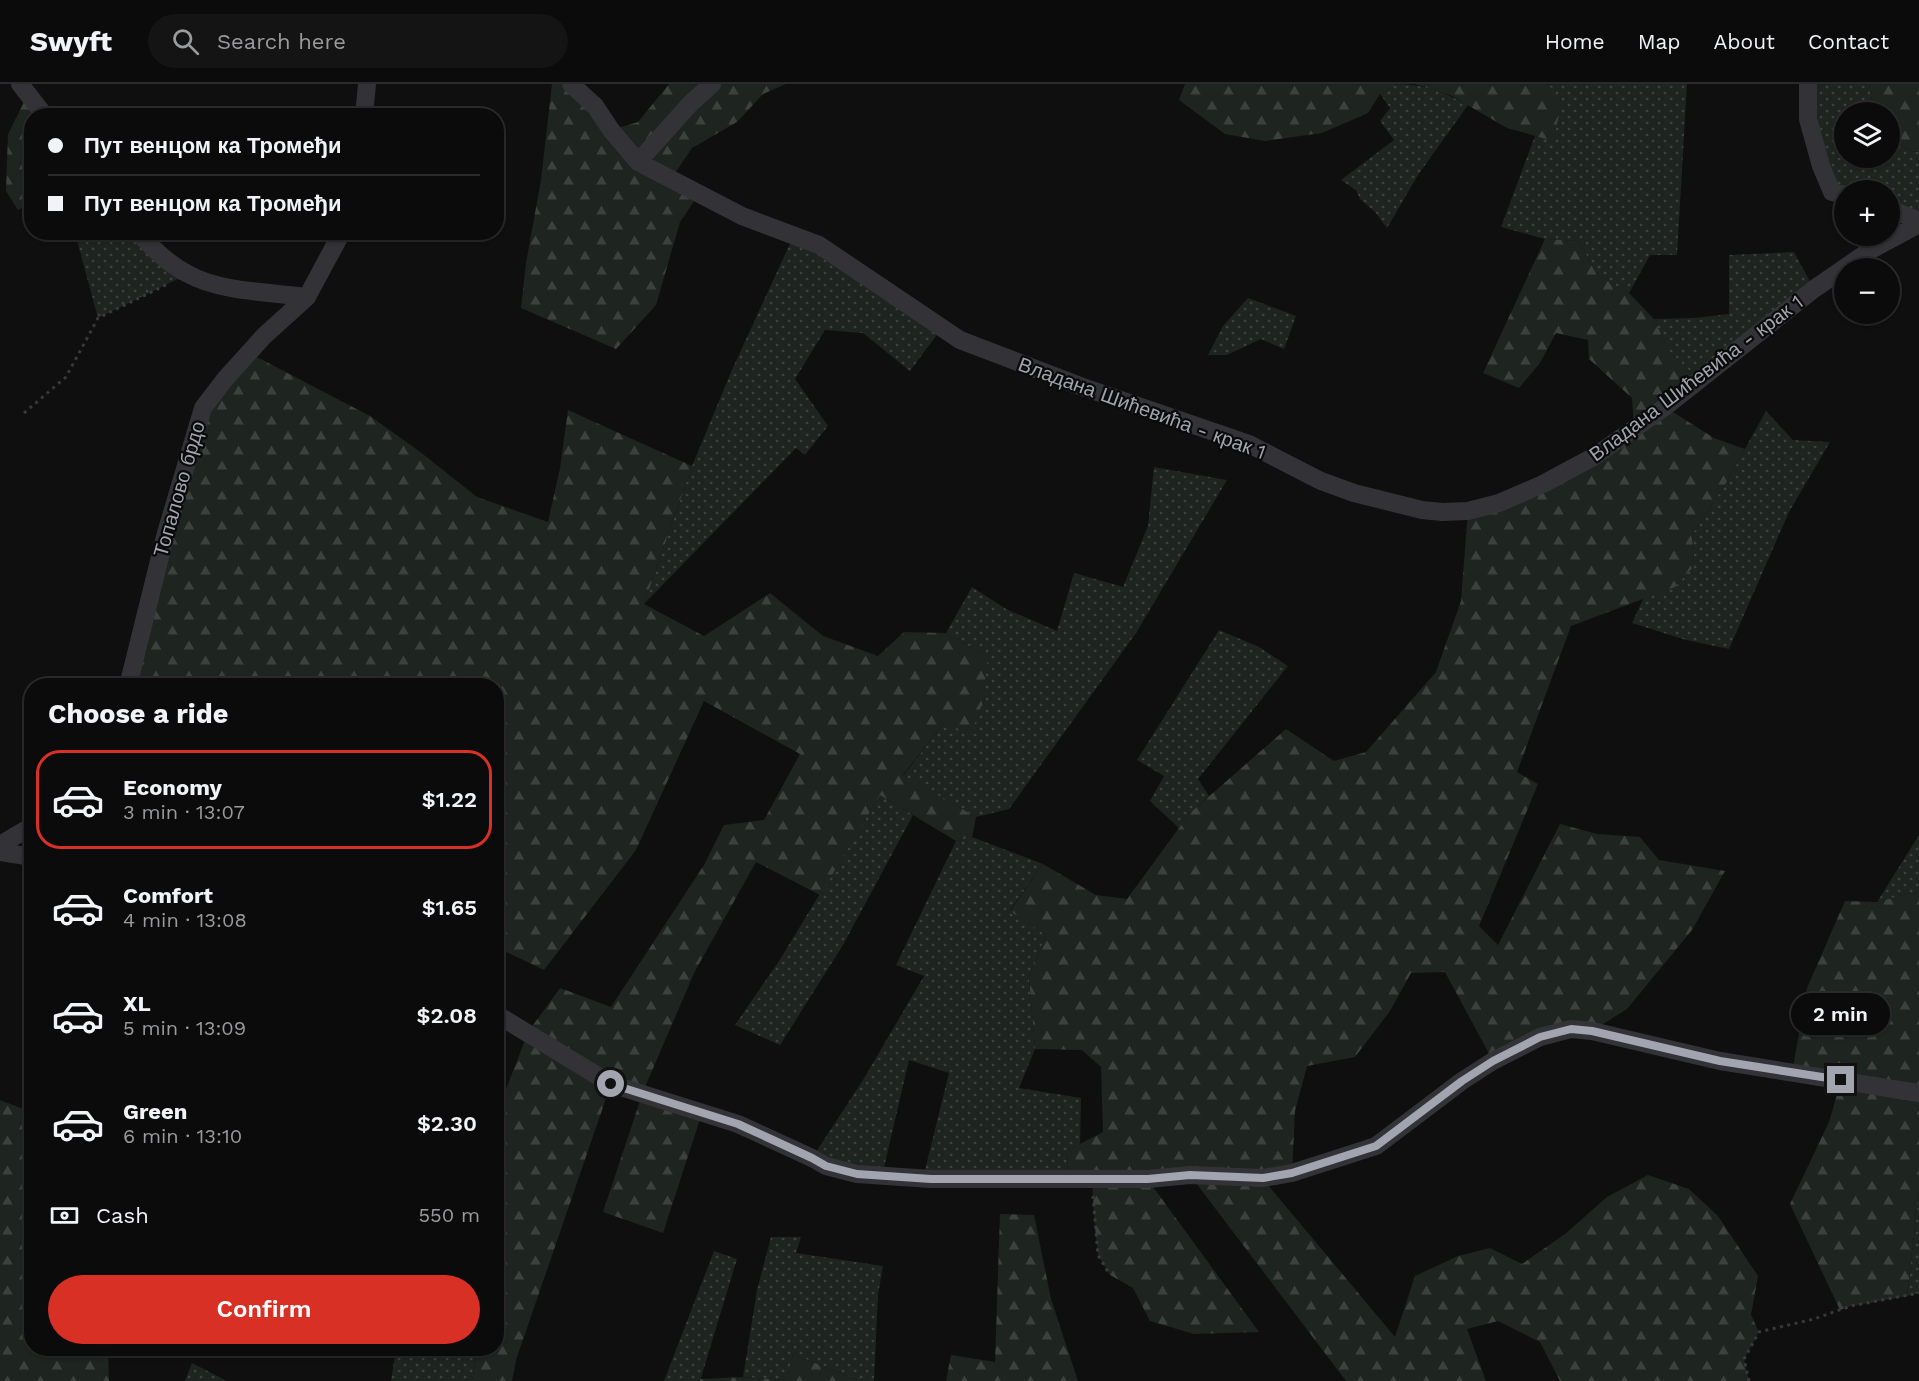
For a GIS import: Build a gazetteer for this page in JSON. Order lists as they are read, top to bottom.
{
  "streets": {
    "street": ["Владана Шићевића - крак 1", "Топалово брдо"]
  },
  "page": {
    "header": "Swyft",
    "search": "Search here",
    "nav": [
      "Home",
      "Map",
      "About",
      "Contact"
    ],
    "map_buttons": ["+", "−"],
    "banner": ["Пут венцом ка Тромеђи", "Пут венцом ка Тромеђи"],
    "heading": "Choose a ride",
    "list": [
      {
        "name": "Economy",
        "note": "3 min · 13:07",
        "value": "$1.22"
      },
      {
        "name": "Comfort",
        "note": "4 min · 13:08",
        "value": "$1.65"
      },
      {
        "name": "XL",
        "note": "5 min · 13:09",
        "value": "$2.08"
      },
      {
        "name": "Green",
        "note": "6 min · 13:10",
        "value": "$2.30"
      }
    ],
    "bubble": "2 min",
    "pay": ["Cash", "550 m"],
    "buttons": "Confirm"
  }
}
